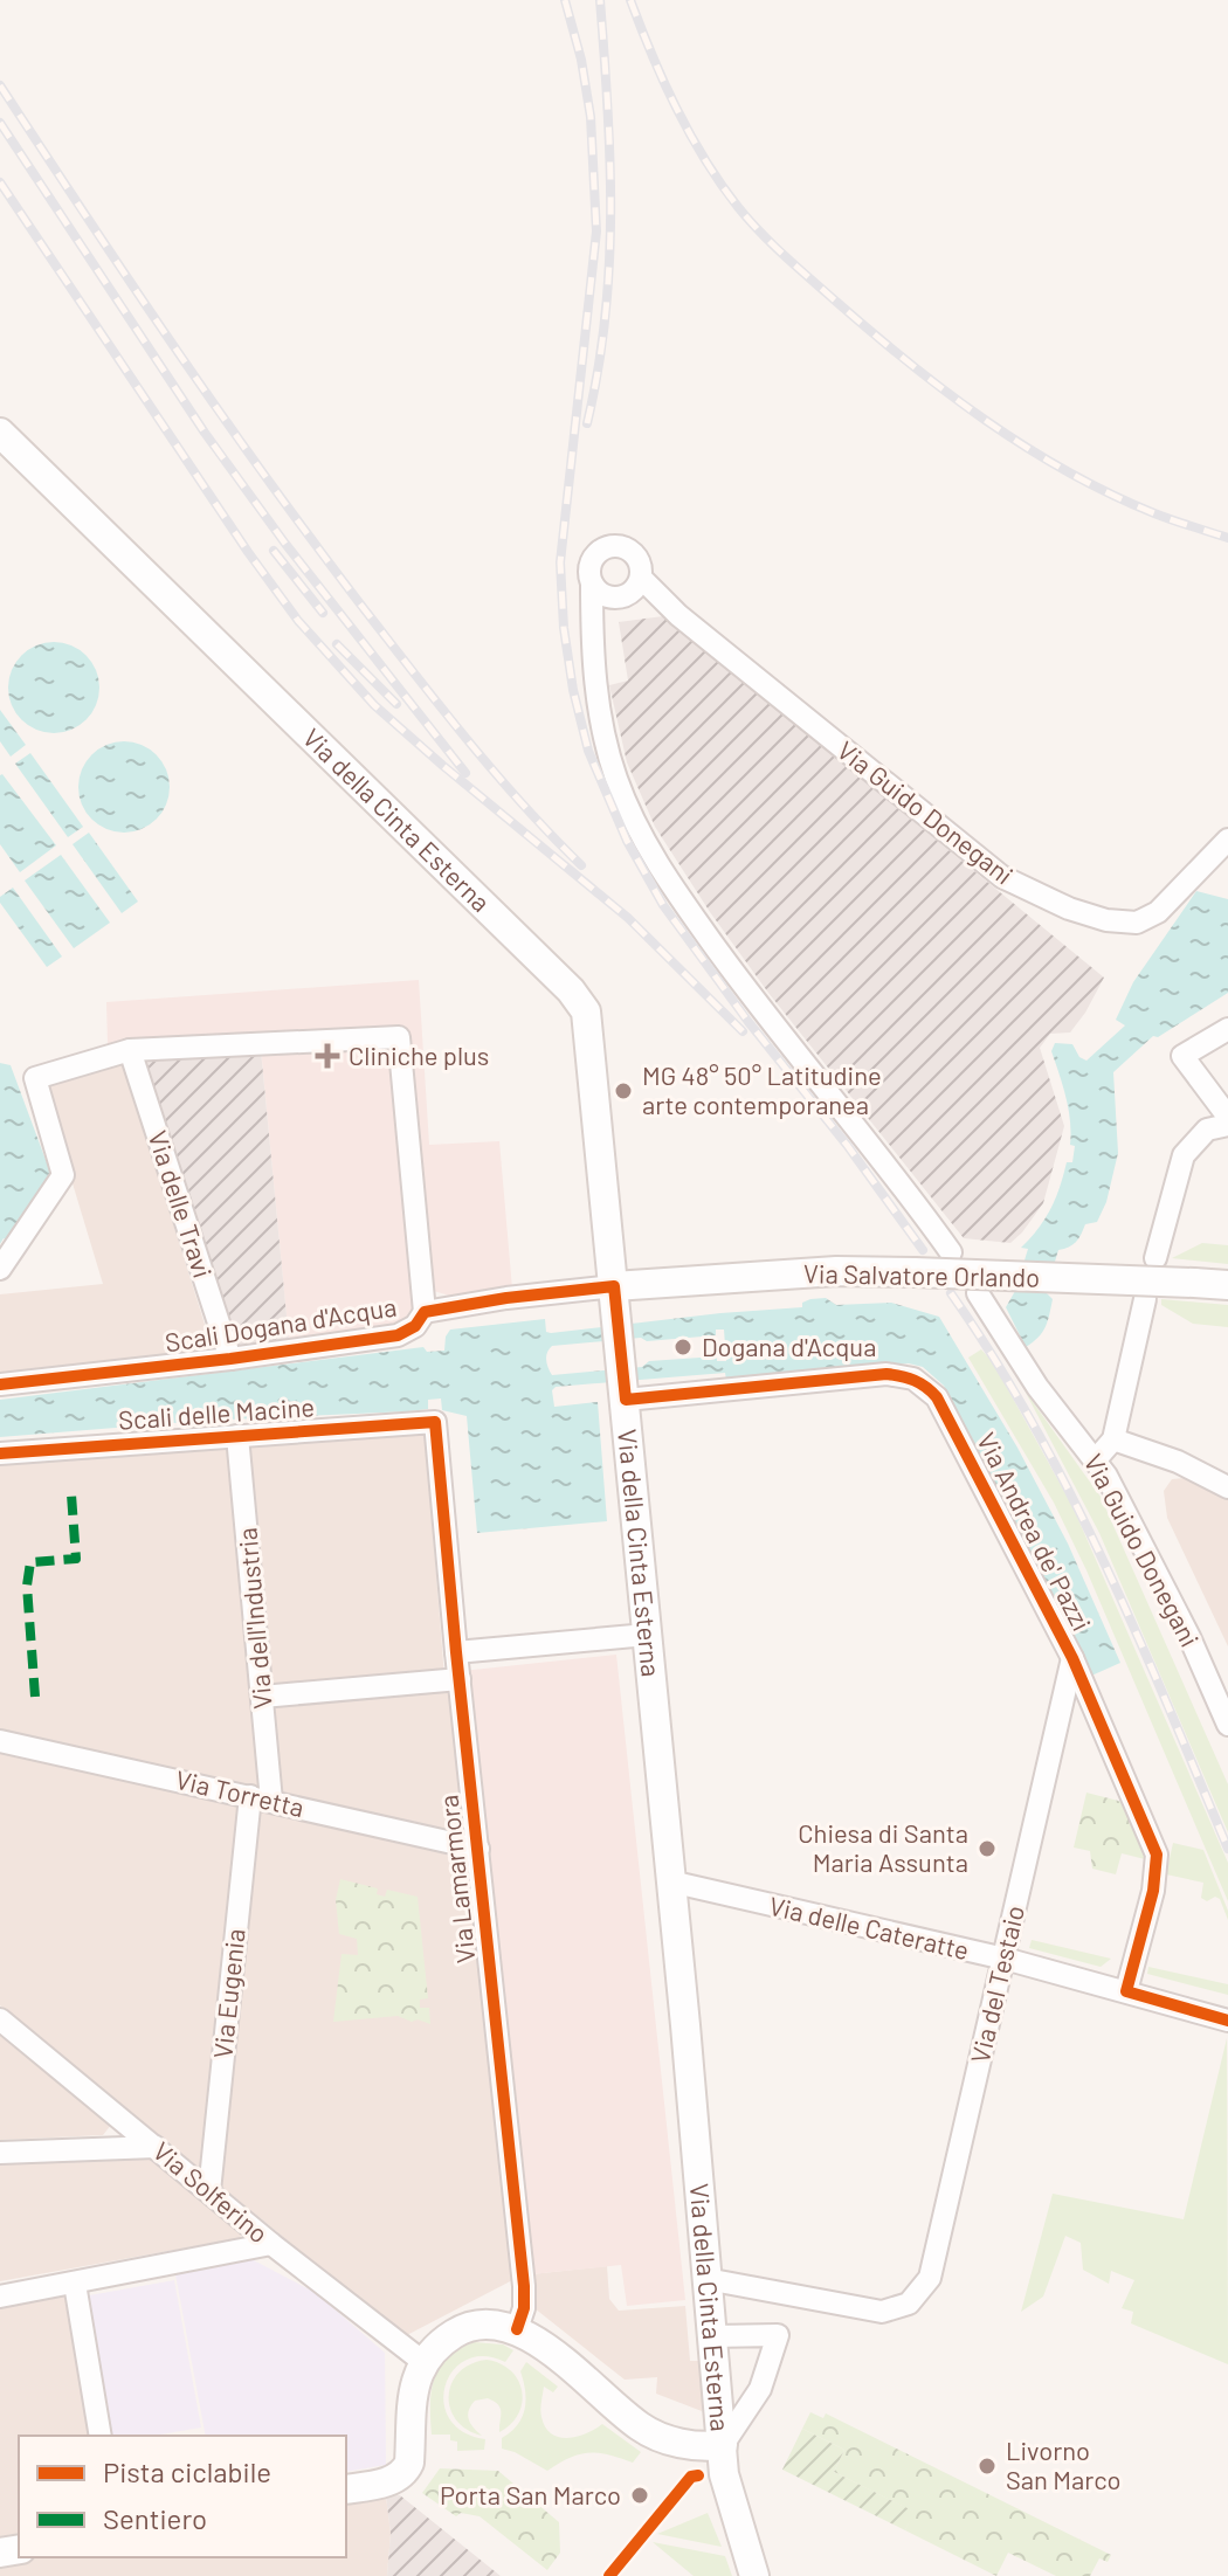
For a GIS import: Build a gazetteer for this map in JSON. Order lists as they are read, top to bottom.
{
  "streets": {
    "street": [
      "Via Guido Donegani",
      "Via della Cinta Esterna",
      "Via delle Travi",
      "Via Salvatore Orlando",
      "Scali Dogana d'Acqua",
      "Scali delle Macine",
      "Via Andrea de' Pazzi",
      "Via dell'Industria",
      "Via Torretta",
      "Via Lamarmora",
      "Via delle Cateratte",
      "Via del Testaio",
      "Via Eugenia",
      "Via Solferino"
    ]
  },
  "crossings": [
    ["Via della Cinta Esterna", "Via Salvatore Orlando"],
    ["Via della Cinta Esterna", "Scali Dogana d'Acqua"],
    ["Via della Cinta Esterna", "Via Andrea de' Pazzi"],
    ["Via della Cinta Esterna", "Via delle Cateratte"],
    ["Via della Cinta Esterna", "Via del Testaio"],
    ["Via delle Travi", "Scali Dogana d'Acqua"],
    ["Via Salvatore Orlando", "Scali Dogana d'Acqua"],
    ["Scali delle Macine", "Via dell'Industria"],
    ["Scali delle Macine", "Via Lamarmora"],
    ["Via Andrea de' Pazzi", "Via delle Cateratte"],
    ["Via Andrea de' Pazzi", "Via del Testaio"],
    ["Via dell'Industria", "Via Torretta"],
    ["Via dell'Industria", "Via Eugenia"],
    ["Via Torretta", "Via Lamarmora"],
    ["Via Torretta", "Via Eugenia"],
    ["Via delle Cateratte", "Via del Testaio"],
    ["Via Eugenia", "Via Solferino"]
  ],
  "places": {
    "health": ["Cliniche plus"],
    "other": [
      "MG 48° 50° Latitudine arte contemporanea",
      "Dogana d'Acqua",
      "Chiesa di Santa Maria Assunta",
      "Livorno San Marco",
      "Porta San Marco"
    ]
  },
  "legend": ["Pista ciclabile", "Sentiero"]
}
